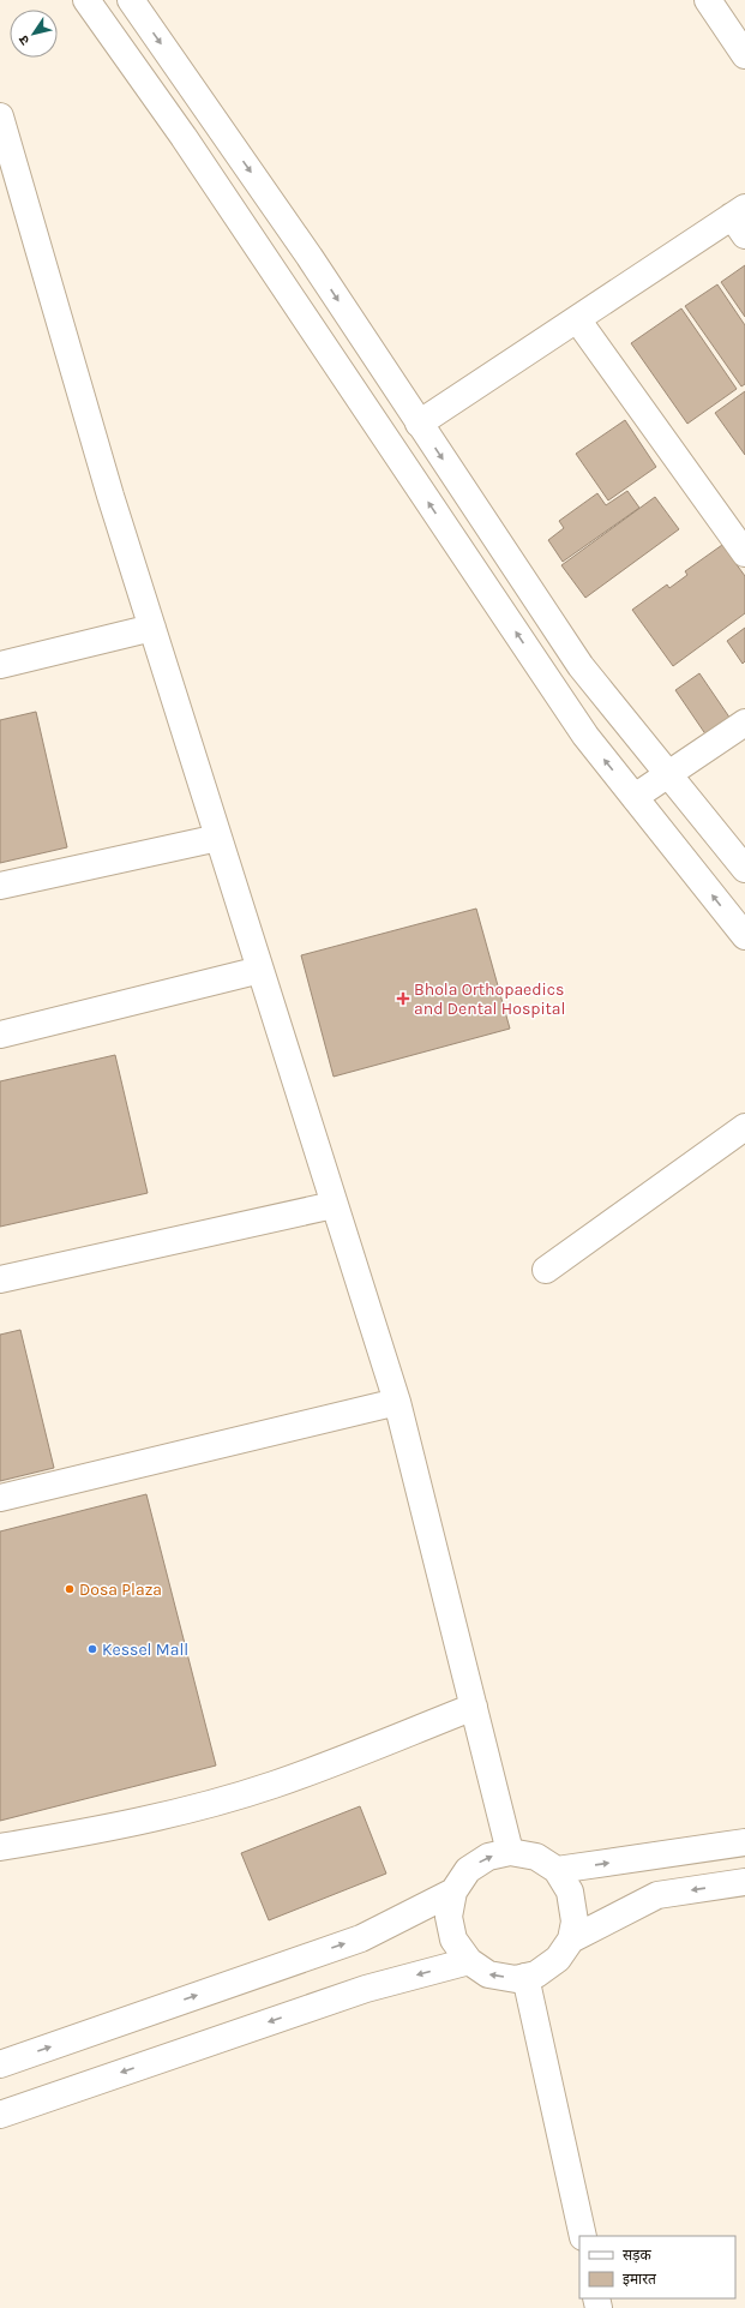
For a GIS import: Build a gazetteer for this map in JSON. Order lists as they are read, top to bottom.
{
  "places": {
    "health": ["Bhola Orthopaedics and Dental Hospital"],
    "other": ["Dosa Plaza", "Kessel Mall"]
  },
  "legend": ["सड़क", "इमारत"],
  "north": "bottom left"
}
